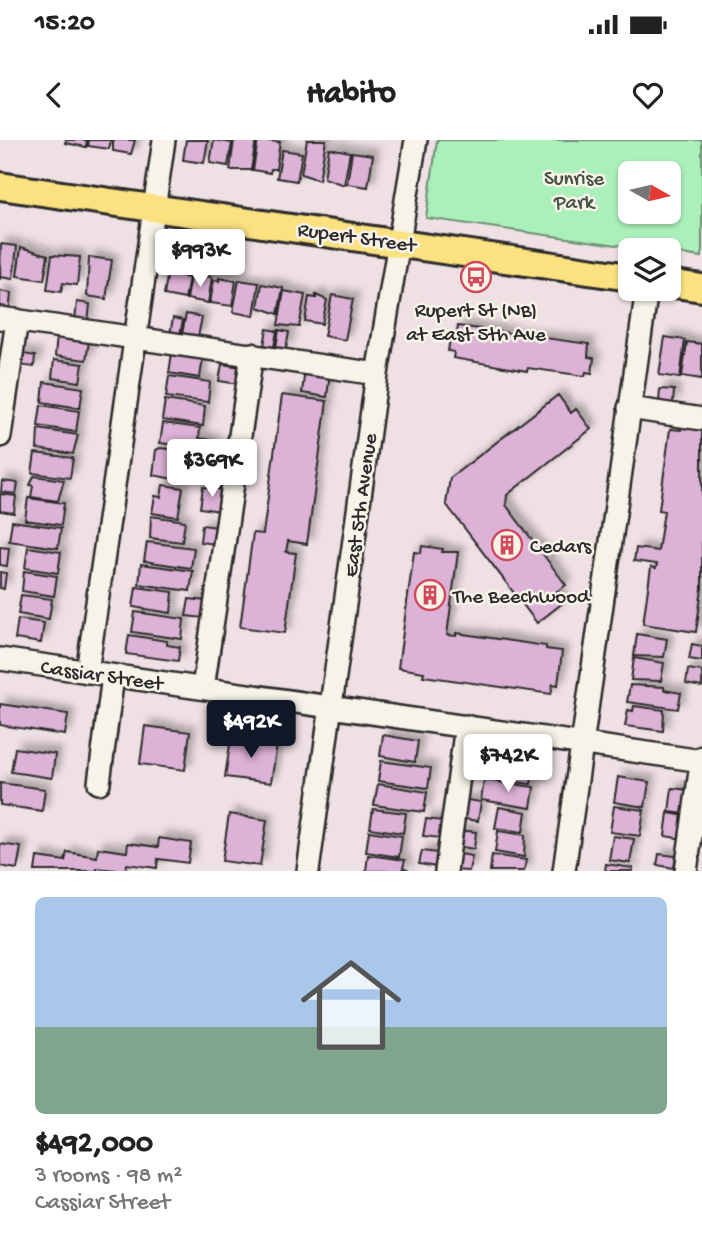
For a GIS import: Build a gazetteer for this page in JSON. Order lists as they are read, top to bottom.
{
  "streets": {
    "main road": ["Rupert Street"],
    "street": ["East 5th Avenue", "Cassiar Street"]
  },
  "crossings": [
    ["Rupert Street", "East 5th Avenue"],
    ["East 5th Avenue", "Cassiar Street"]
  ],
  "parks": ["Sunrise Park"],
  "places": {
    "bus stop": ["Rupert St (NB) at East 5th Ave"],
    "building": ["Cedars", "The Beechwood"]
  },
  "north": "right",
  "page": {
    "status": "15:20",
    "header": "Habito",
    "price": [
      "$993K",
      "$369K",
      "$492K",
      "$742K"
    ],
    "list": [
      {
        "name": "$492,000",
        "note": "3 rooms · 98 m² · Cassiar Street"
      }
    ]
  }
}
